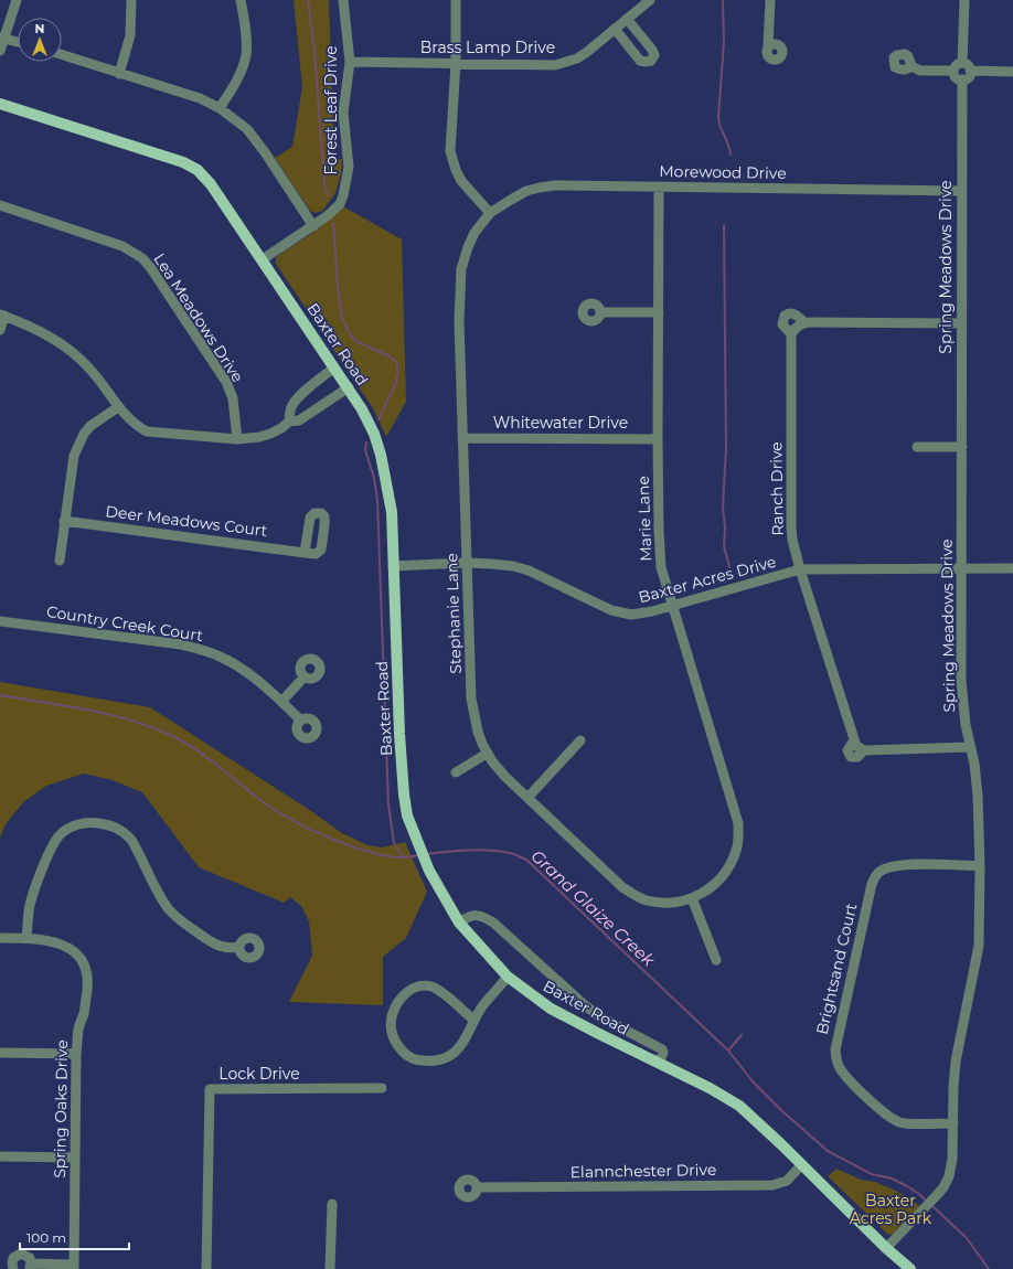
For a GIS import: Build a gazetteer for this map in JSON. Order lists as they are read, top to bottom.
{
  "streets": {
    "main road": ["Baxter Road"],
    "street": [
      "Brass Lamp Drive",
      "Forest Leaf Drive",
      "Morewood Drive",
      "Spring Meadows Drive",
      "Lea Meadows Drive",
      "Whitewater Drive",
      "Ranch Drive",
      "Marie Lane",
      "Deer Meadows Court",
      "Baxter Acres Drive",
      "Stephanie Lane",
      "Country Creek Court",
      "Brightsand Court",
      "Lock Drive",
      "Spring Oaks Drive",
      "Elannchester Drive"
    ]
  },
  "crossings": [
    ["Brass Lamp Drive", "Forest Leaf Drive"],
    ["Forest Leaf Drive", "Baxter Road"],
    ["Morewood Drive", "Spring Meadows Drive"],
    ["Morewood Drive", "Marie Lane"],
    ["Morewood Drive", "Stephanie Lane"],
    ["Spring Meadows Drive", "Baxter Road"],
    ["Spring Meadows Drive", "Ranch Drive"],
    ["Spring Meadows Drive", "Baxter Acres Drive"],
    ["Spring Meadows Drive", "Brightsand Court"],
    ["Baxter Road", "Baxter Acres Drive"],
    ["Baxter Road", "Elannchester Drive"],
    ["Whitewater Drive", "Marie Lane"],
    ["Whitewater Drive", "Stephanie Lane"],
    ["Ranch Drive", "Baxter Acres Drive"],
    ["Marie Lane", "Baxter Acres Drive"],
    ["Marie Lane", "Stephanie Lane"],
    ["Baxter Acres Drive", "Stephanie Lane"]
  ],
  "water": ["Grand Glaize Creek"],
  "parks": ["Baxter Acres Park"],
  "scale_bar": "100 m",
  "north": "top"
}
